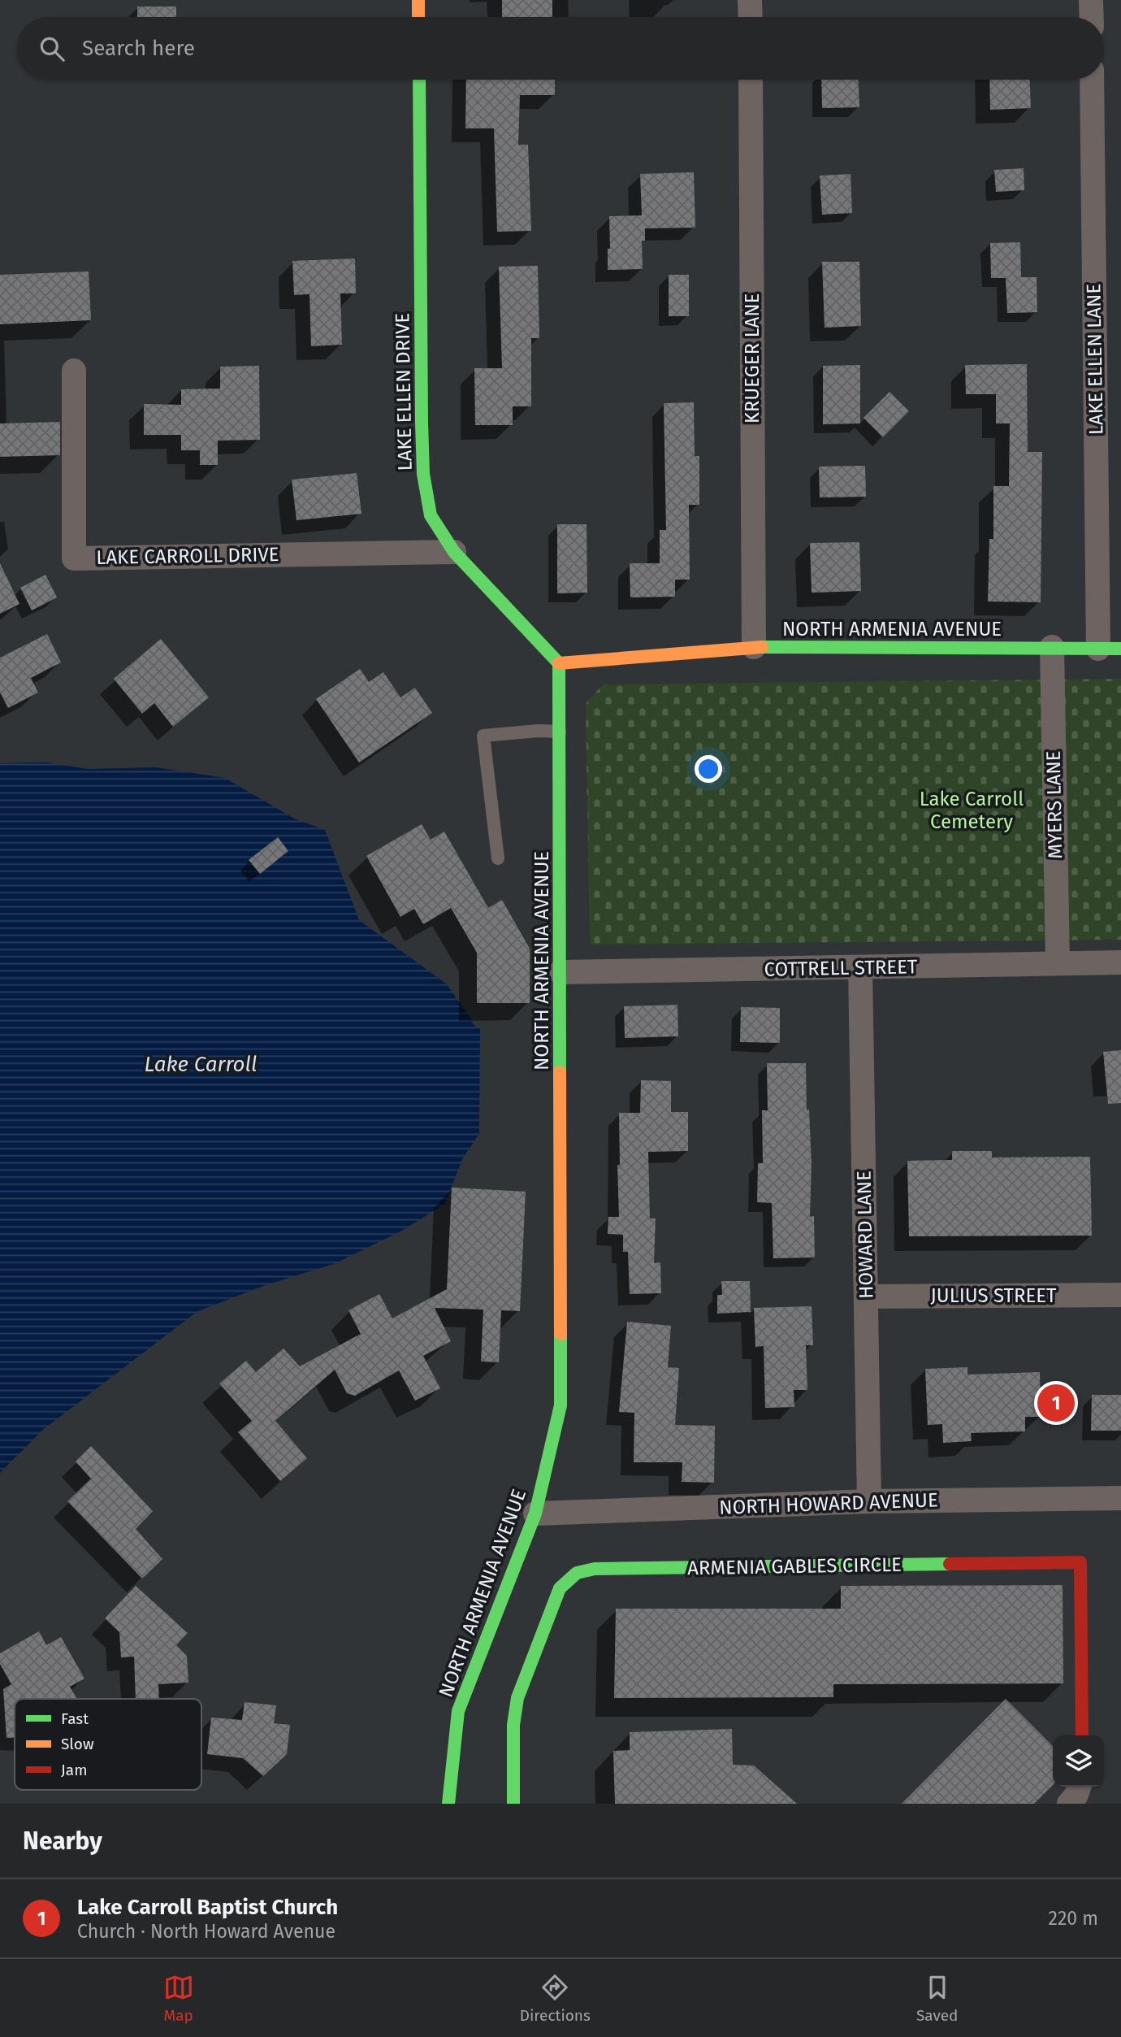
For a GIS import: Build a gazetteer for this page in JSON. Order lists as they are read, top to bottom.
{
  "streets": {
    "main road": ["LAKE ELLEN DRIVE", "NORTH ARMENIA AVENUE", "ARMENIA GABLES CIRCLE"],
    "street": [
      "KRUEGER LANE",
      "LAKE ELLEN LANE",
      "LAKE CARROLL DRIVE",
      "MYERS LANE",
      "COTTRELL STREET",
      "HOWARD LANE",
      "JULIUS STREET",
      "NORTH HOWARD AVENUE"
    ]
  },
  "crossings": [
    ["KRUEGER LANE", "NORTH ARMENIA AVENUE"],
    ["LAKE ELLEN LANE", "NORTH ARMENIA AVENUE"],
    ["LAKE ELLEN DRIVE", "LAKE CARROLL DRIVE"],
    ["LAKE ELLEN DRIVE", "NORTH ARMENIA AVENUE"],
    ["NORTH ARMENIA AVENUE", "MYERS LANE"],
    ["NORTH ARMENIA AVENUE", "COTTRELL STREET"],
    ["NORTH ARMENIA AVENUE", "NORTH HOWARD AVENUE"],
    ["MYERS LANE", "COTTRELL STREET"],
    ["COTTRELL STREET", "HOWARD LANE"],
    ["HOWARD LANE", "JULIUS STREET"],
    ["HOWARD LANE", "NORTH HOWARD AVENUE"]
  ],
  "water": ["Lake Carroll"],
  "parks": ["Lake Carroll Cemetery"],
  "legend": ["Fast", "Slow", "Jam"],
  "page": {
    "search": "Search here",
    "pins": "1",
    "heading": "Nearby",
    "list": [
      {
        "mark": "1",
        "name": "Lake Carroll Baptist Church",
        "note": "Church · North Howard Avenue",
        "value": "220 m"
      }
    ],
    "nav": ["Map", "Directions", "Saved"]
  }
}
